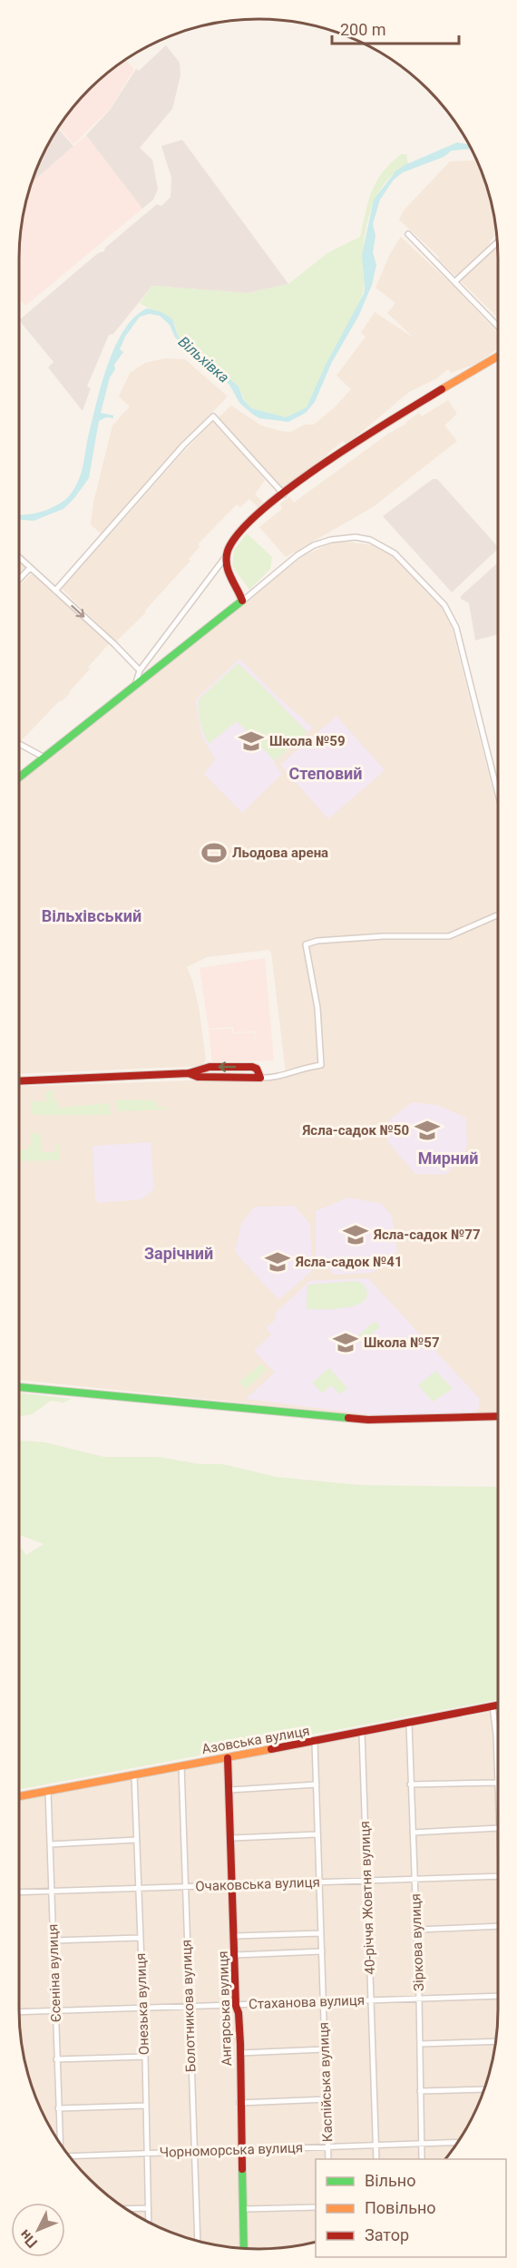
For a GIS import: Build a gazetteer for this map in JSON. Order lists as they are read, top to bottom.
{
  "streets": {
    "street": [
      "Азовська вулиця",
      "Очаковська вулиця",
      "40-річчя Жовтня вулиця",
      "Зіркова вулиця",
      "Єсеніна вулиця",
      "Стаханова вулиця",
      "Онезька вулиця",
      "Болотникова вулиця",
      "Ангарська вулиця",
      "Каспійська вулиця",
      "Чорноморська вулиця"
    ]
  },
  "crossings": [
    ["Азовська вулиця", "40-річчя Жовтня вулиця"],
    ["Азовська вулиця", "Зіркова вулиця"],
    ["Азовська вулиця", "Єсеніна вулиця"],
    ["Азовська вулиця", "Онезька вулиця"],
    ["Азовська вулиця", "Болотникова вулиця"],
    ["Азовська вулиця", "Ангарська вулиця"],
    ["Азовська вулиця", "Каспійська вулиця"],
    ["Очаковська вулиця", "40-річчя Жовтня вулиця"],
    ["Очаковська вулиця", "Зіркова вулиця"],
    ["Очаковська вулиця", "Єсеніна вулиця"],
    ["Очаковська вулиця", "Онезька вулиця"],
    ["Очаковська вулиця", "Болотникова вулиця"],
    ["Очаковська вулиця", "Ангарська вулиця"],
    ["Очаковська вулиця", "Каспійська вулиця"],
    ["40-річчя Жовтня вулиця", "Стаханова вулиця"],
    ["40-річчя Жовтня вулиця", "Чорноморська вулиця"],
    ["Зіркова вулиця", "Стаханова вулиця"],
    ["Зіркова вулиця", "Чорноморська вулиця"],
    ["Єсеніна вулиця", "Стаханова вулиця"],
    ["Стаханова вулиця", "Онезька вулиця"],
    ["Стаханова вулиця", "Болотникова вулиця"],
    ["Стаханова вулиця", "Ангарська вулиця"],
    ["Стаханова вулиця", "Каспійська вулиця"],
    ["Онезька вулиця", "Чорноморська вулиця"],
    ["Болотникова вулиця", "Чорноморська вулиця"],
    ["Ангарська вулиця", "Чорноморська вулиця"],
    ["Каспійська вулиця", "Чорноморська вулиця"]
  ],
  "districts": [
    "Степовий",
    "Вільхівський",
    "Мирний",
    "Зарічний"
  ],
  "water": ["Вільхівка"],
  "places": {
    "school or university": [
      "Школа №59",
      "Ясла-садок №50",
      "Ясла-садок №77",
      "Ясла-садок №41",
      "Школа №57"
    ],
    "sports": ["Льодова арена"]
  },
  "legend": ["Вільно", "Повільно", "Затор"],
  "scale_bar": "200 m",
  "north": "bottom left"
}
